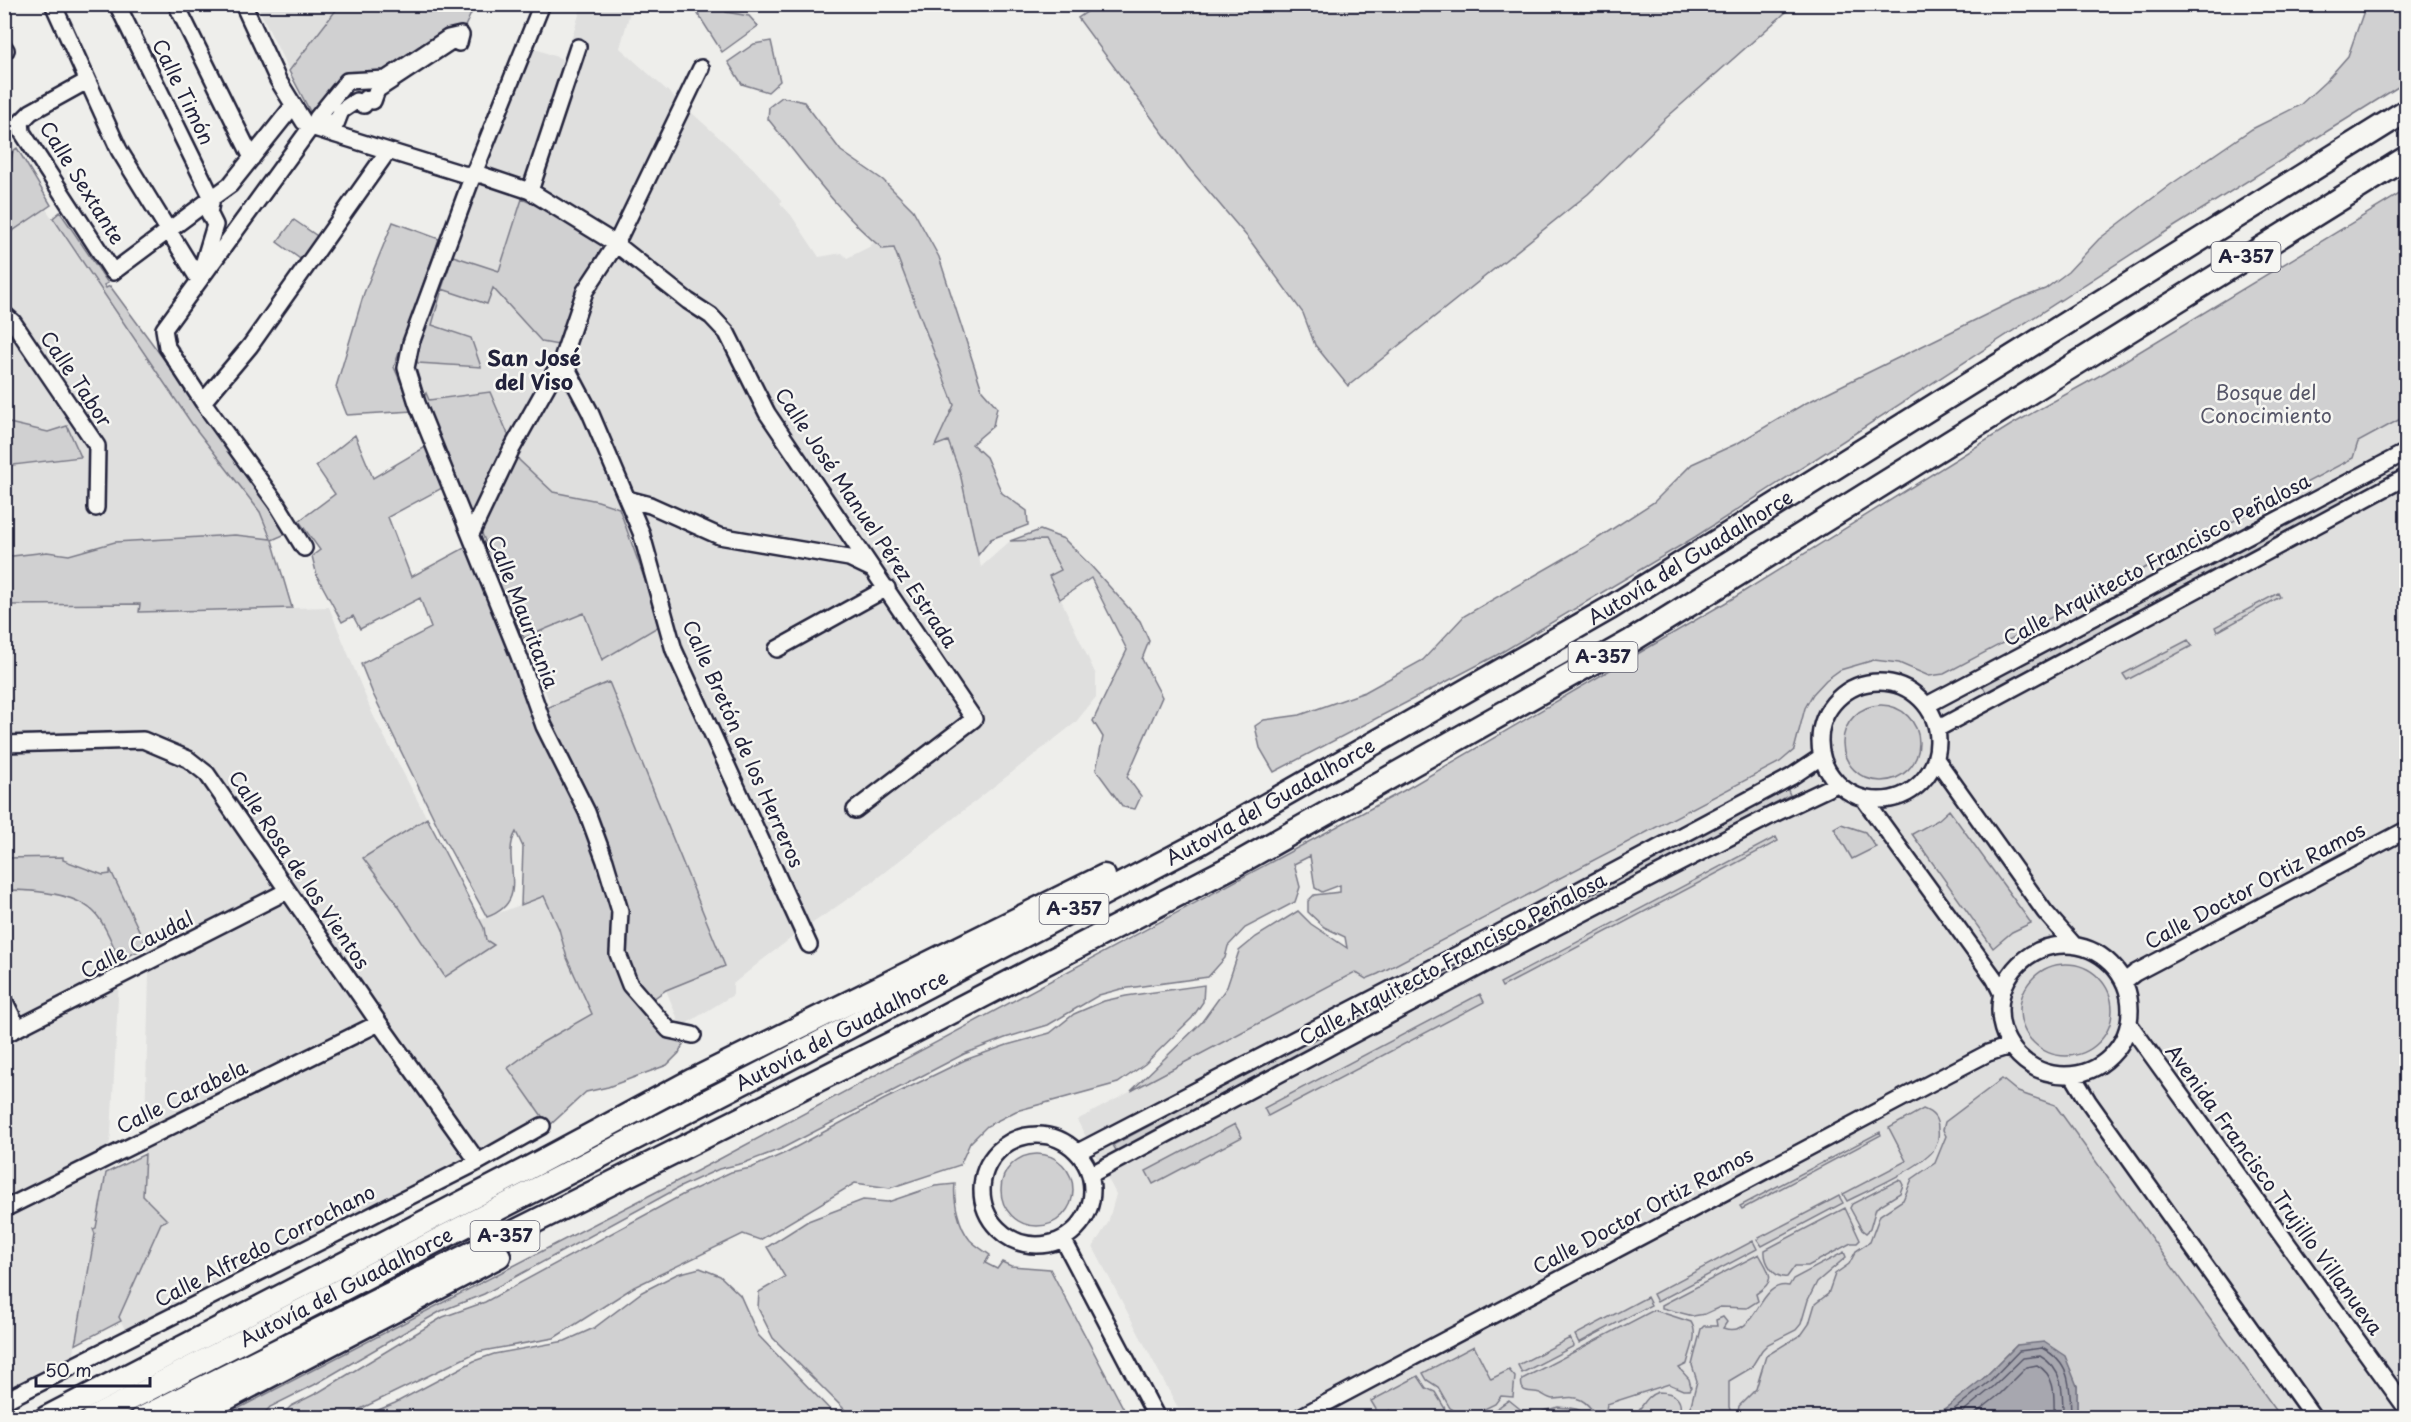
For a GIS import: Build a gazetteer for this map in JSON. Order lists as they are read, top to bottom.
{
  "streets": {
    "highway": ["A-357", "Autovía del Guadalhorce"],
    "street": [
      "Calle Timón",
      "Calle Sextante",
      "Calle Tabor",
      "Calle José Manuel Pérez Estrada",
      "Calle Arquitecto Francisco Peñalosa",
      "Calle Mauritania",
      "Calle Bretón de los Herreros",
      "Calle Rosa de los Vientos",
      "Calle Doctor Ortiz Ramos",
      "Calle Caudal",
      "Calle Carabela",
      "Avenida Francisco Trujillo Villanueva",
      "Calle Alfredo Corrochano"
    ]
  },
  "crossings": [
    ["Calle José Manuel Pérez Estrada", "Calle Mauritania"],
    ["Calle Rosa de los Vientos", "Calle Caudal"],
    ["Calle Rosa de los Vientos", "Calle Carabela"],
    ["Calle Rosa de los Vientos", "Calle Alfredo Corrochano"],
    ["Calle Doctor Ortiz Ramos", "Avenida Francisco Trujillo Villanueva"]
  ],
  "districts": ["San José del Viso"],
  "parks": ["Bosque del Conocimiento"],
  "scale_bar": "50 m"
}
